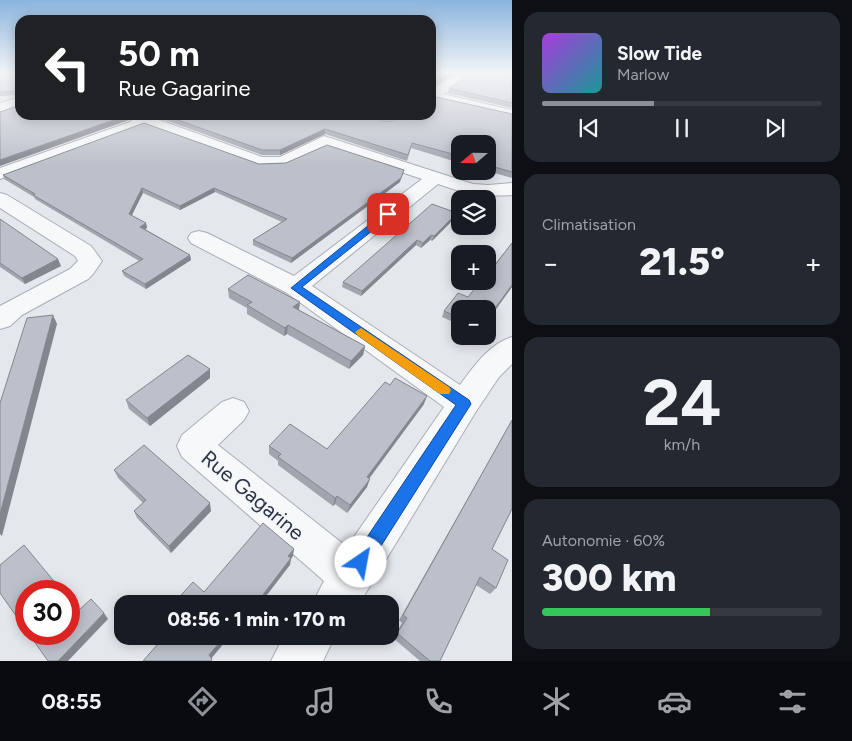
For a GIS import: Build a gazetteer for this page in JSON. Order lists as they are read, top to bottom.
{
  "streets": {
    "street": ["Rue Gagarine"]
  },
  "north": "left",
  "page": {
    "turn": ["50 m", "Rue Gagarine"],
    "song": ["Slow Tide", "Marlow"],
    "map_buttons": ["+", "−"],
    "tile": [
      "Climatisation",
      ["24", "km/h"],
      ["Autonomie · 60%", "300 km"]
    ],
    "heat": ["−", "21.5°", "+"],
    "limit": "30",
    "trip": "08:56 · 1 min · 170 m",
    "tabs": "08:55"
  }
}
